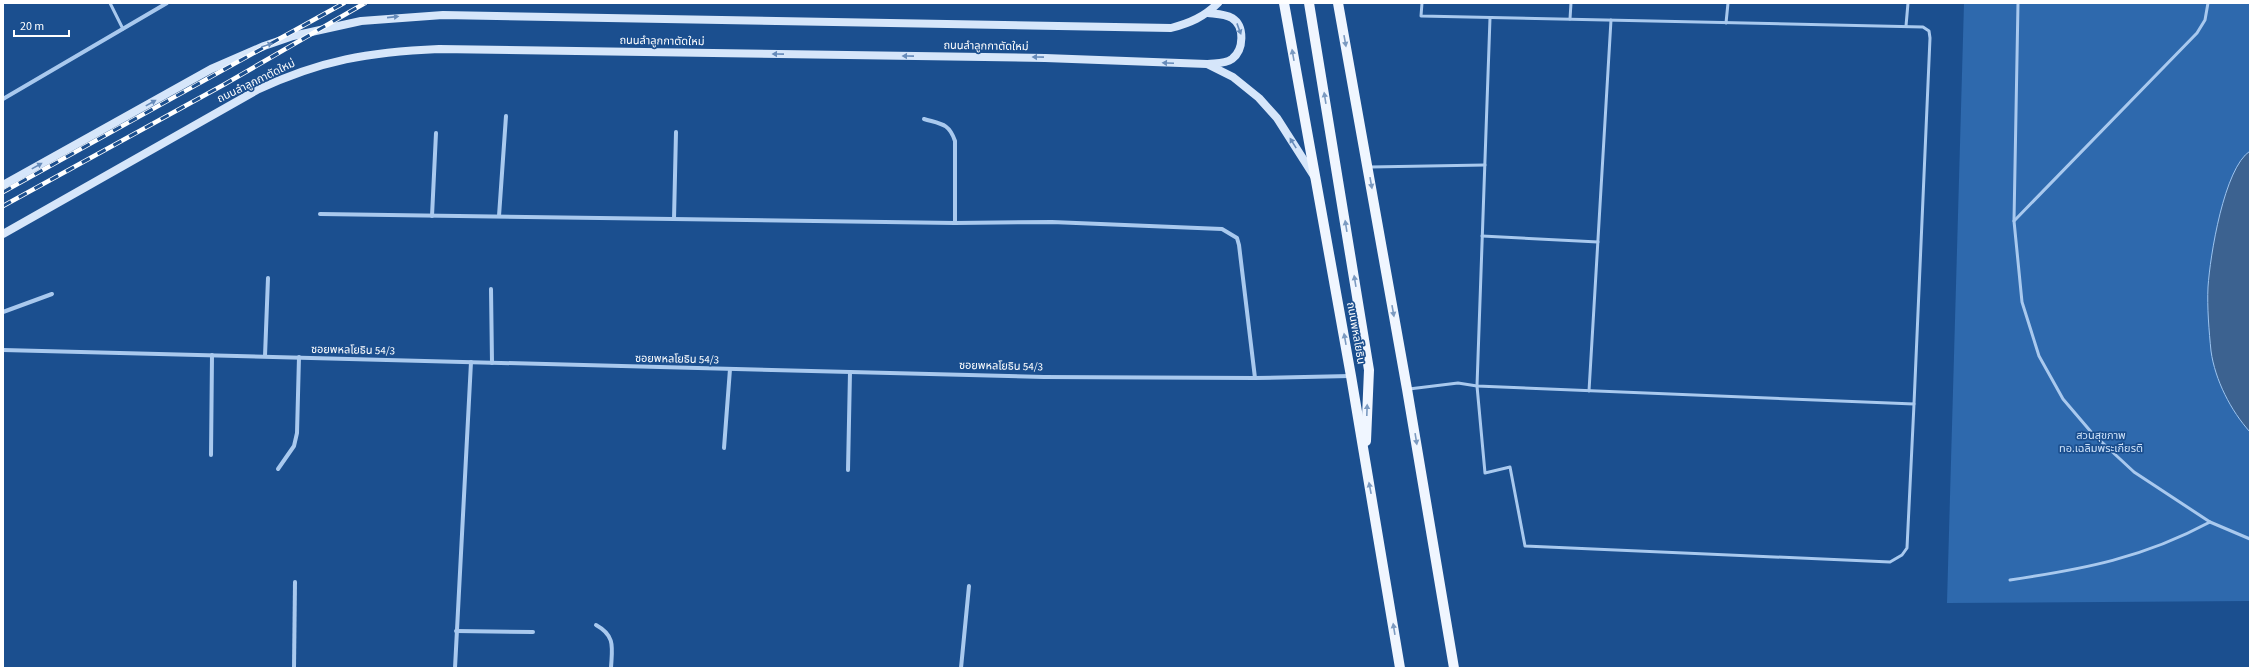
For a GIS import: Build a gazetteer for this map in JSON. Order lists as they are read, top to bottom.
{
  "streets": {
    "main road": ["ถนนลำลูกกาตัดใหม่", "ถนนพหลโยธิน"],
    "street": ["ซอยพหลโยธิน 54/3"]
  },
  "crossings": [
    ["ถนนลำลูกกาตัดใหม่", "ถนนพหลโยธิน"],
    ["ถนนพหลโยธิน", "ซอยพหลโยธิน 54/3"]
  ],
  "parks": ["สวนสุขภาพ ทอ.เฉลิมพระเกียรติ"],
  "scale_bar": "20 m"
}
